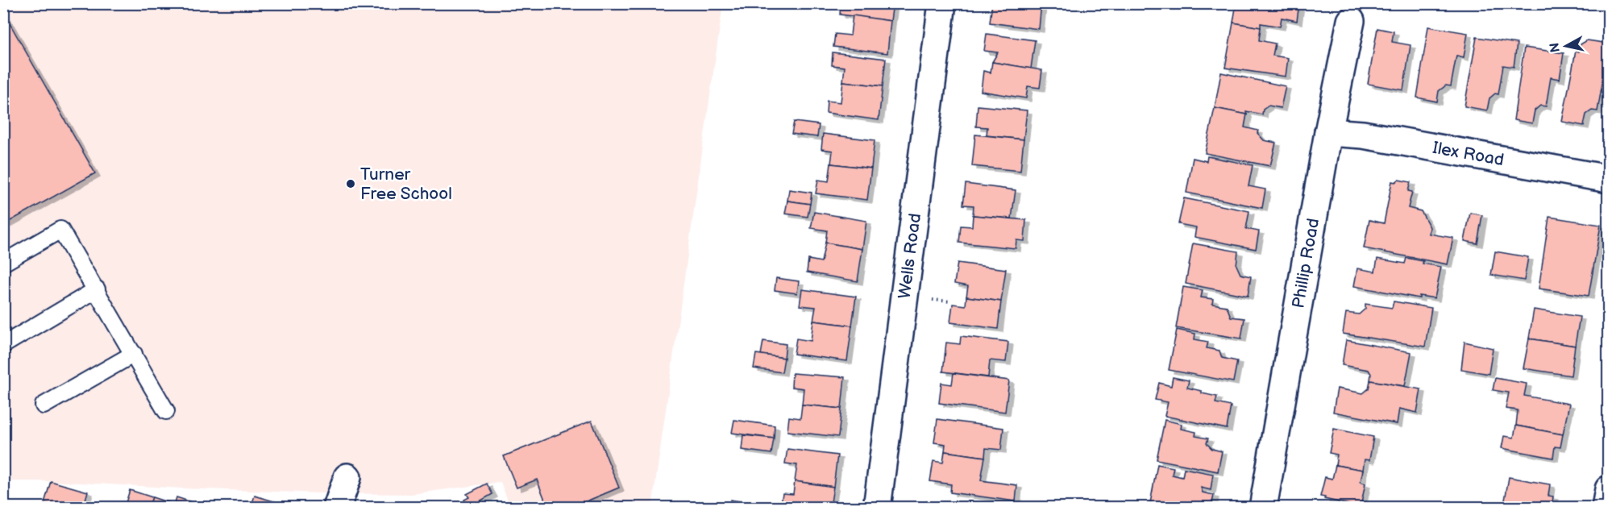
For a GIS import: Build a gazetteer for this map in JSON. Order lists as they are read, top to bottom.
{
  "streets": {
    "street": ["Ilex Road", "Wells Road", "Phillip Road"]
  },
  "crossings": [
    ["Ilex Road", "Phillip Road"]
  ],
  "places": ["Turner Free School"],
  "north": "left"
}
